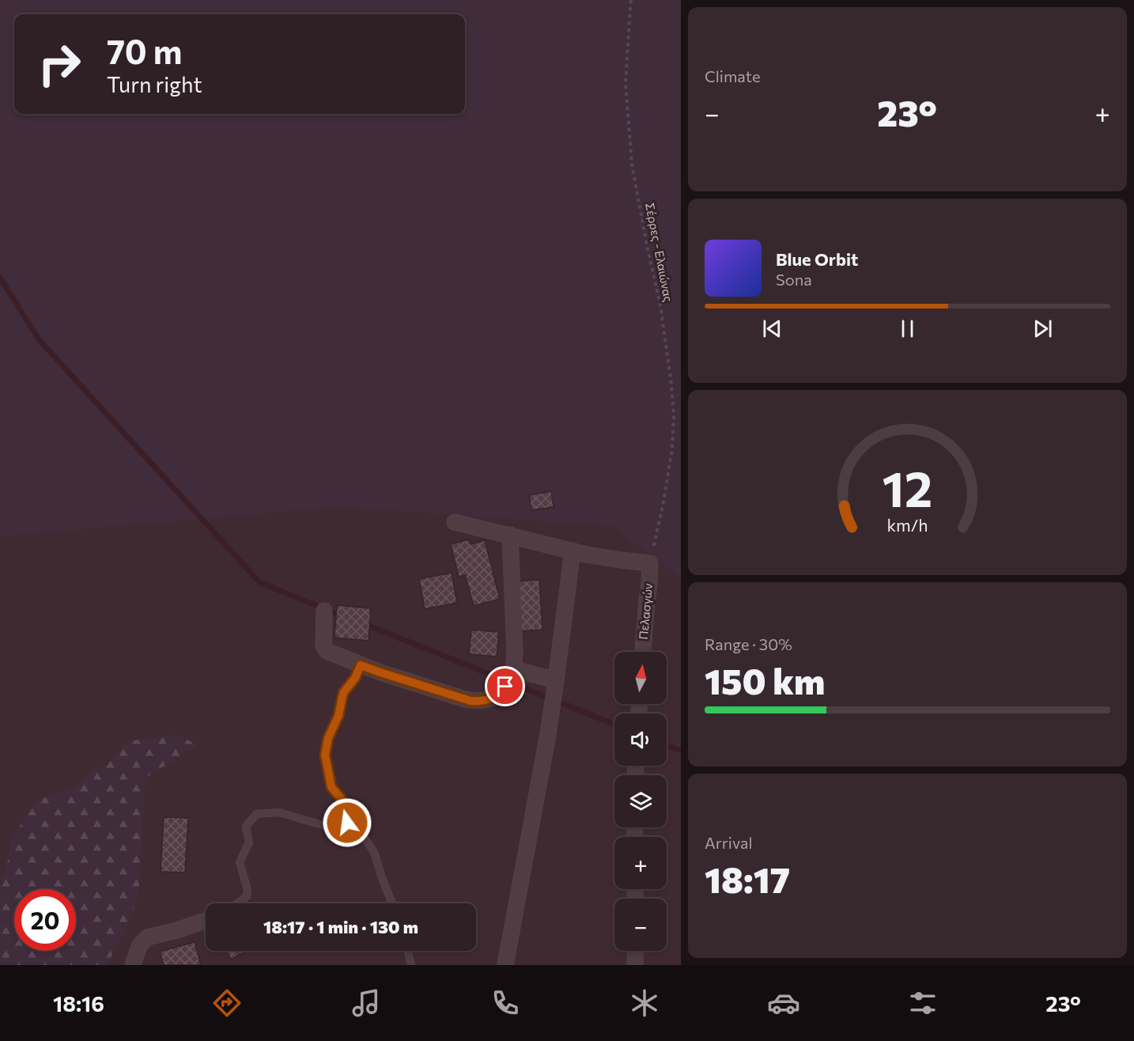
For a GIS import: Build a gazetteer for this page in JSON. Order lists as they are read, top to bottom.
{
  "streets": {
    "street": ["Πελασγών"],
    "path": ["Σέρρες - Ελαιώνας"]
  },
  "crossings": [
    ["Σέρρες - Ελαιώνας", "Πελασγών"]
  ],
  "north": "top",
  "page": {
    "tile": [
      "Climate",
      ["Range · 30%", "150 km"],
      ["Arrival", "18:17"]
    ],
    "turn": ["70 m", "Turn right"],
    "heat": ["−", "23°", "+"],
    "song": ["Blue Orbit", "Sona"],
    "map_buttons": ["+", "−"],
    "limit": "20",
    "trip": "18:17 · 1 min · 130 m",
    "tabs": ["18:16", "23°"],
    "gauge": ["12", "km/h"]
  }
}
